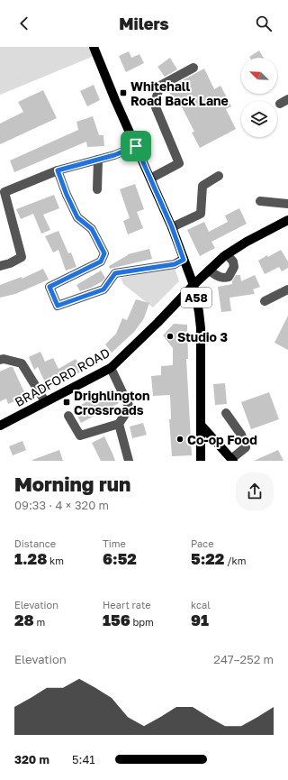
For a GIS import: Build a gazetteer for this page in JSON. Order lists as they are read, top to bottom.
{
  "streets": {
    "main road": ["A58", "BRADFORD ROAD"]
  },
  "crossings": [
    ["A58", "BRADFORD ROAD"]
  ],
  "places": {
    "transit": ["Whitehall Road Back Lane", "Drighlington Crossroads"],
    "other": ["Studio 3", "Co-op Food"]
  },
  "north": "top left",
  "page": {
    "header": "Milers",
    "heading": ["Morning run", "09:33 · 4 × 320 m"],
    "stats": [
      ["Distance", "1.28 km"],
      ["Time", "6:52"],
      ["Pace", "5:22 /km"],
      ["Elevation", "28 m"],
      ["Heart rate", "156 bpm"],
      ["kcal", "91"]
    ],
    "chart": ["Elevation", "247–252 m"],
    "list": [
      {
        "name": "320 m",
        "note": "5:41"
      }
    ]
  }
}
